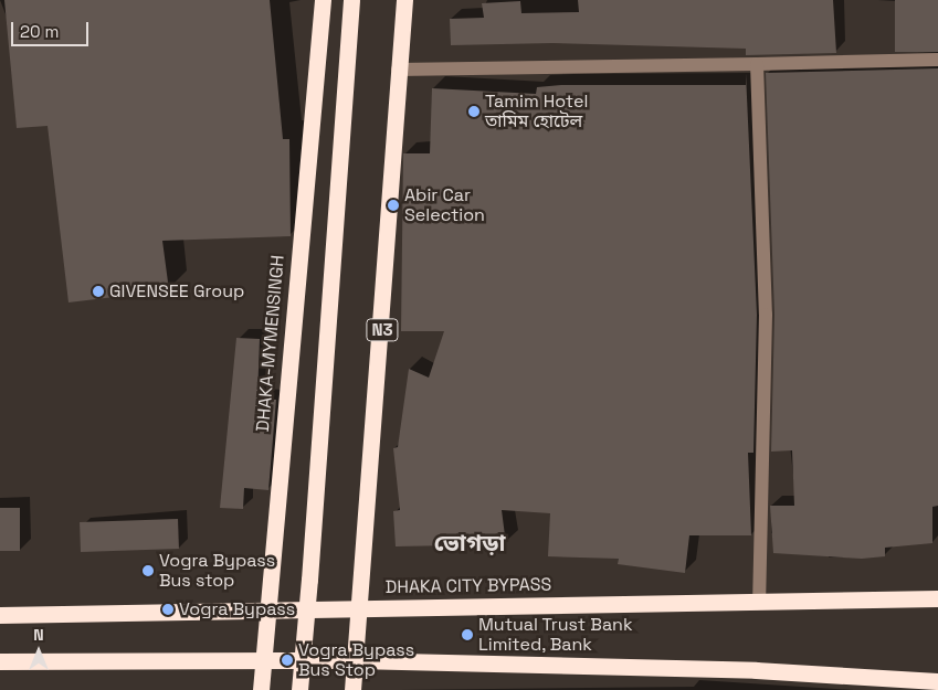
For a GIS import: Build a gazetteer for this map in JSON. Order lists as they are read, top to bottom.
{
  "streets": {
    "highway": ["N3", "DHAKA-MYMENSINGH", "DHAKA CITY BYPASS"]
  },
  "crossings": [
    ["N3", "DHAKA CITY BYPASS"],
    ["DHAKA-MYMENSINGH", "DHAKA CITY BYPASS"]
  ],
  "districts": ["ভোগড়া"],
  "places": [
    "Tamim Hotel তামিম হোটেল",
    "Abir Car Selection",
    "GIVENSEE Group",
    "Vogra Bypass Bus stop",
    "Vogra Bypass",
    "Mutual Trust Bank Limited, Bank",
    "Vogra Bypass Bus Stop"
  ],
  "scale_bar": "20 m",
  "north": "top"
}
